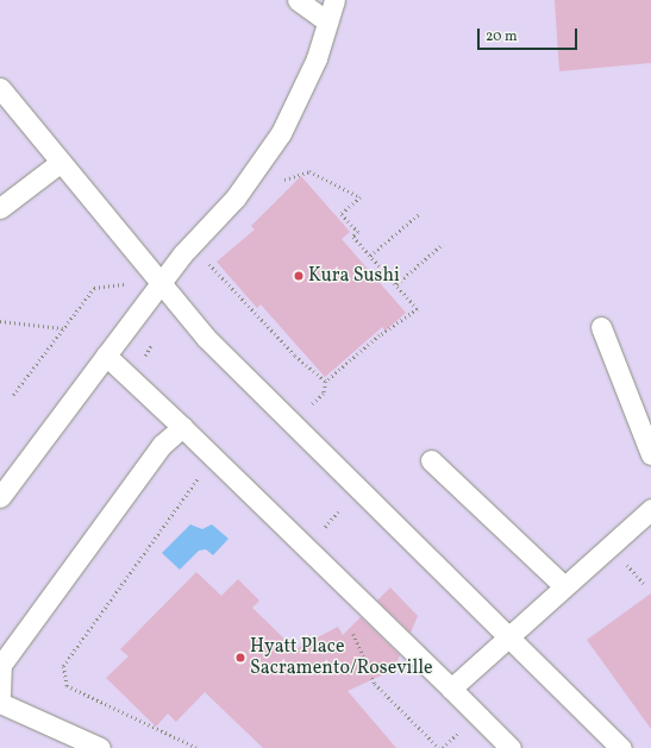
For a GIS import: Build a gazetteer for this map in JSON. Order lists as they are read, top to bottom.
{
  "places": ["Kura Sushi", "Hyatt Place Sacramento/Roseville"],
  "scale_bar": "20 m"
}
